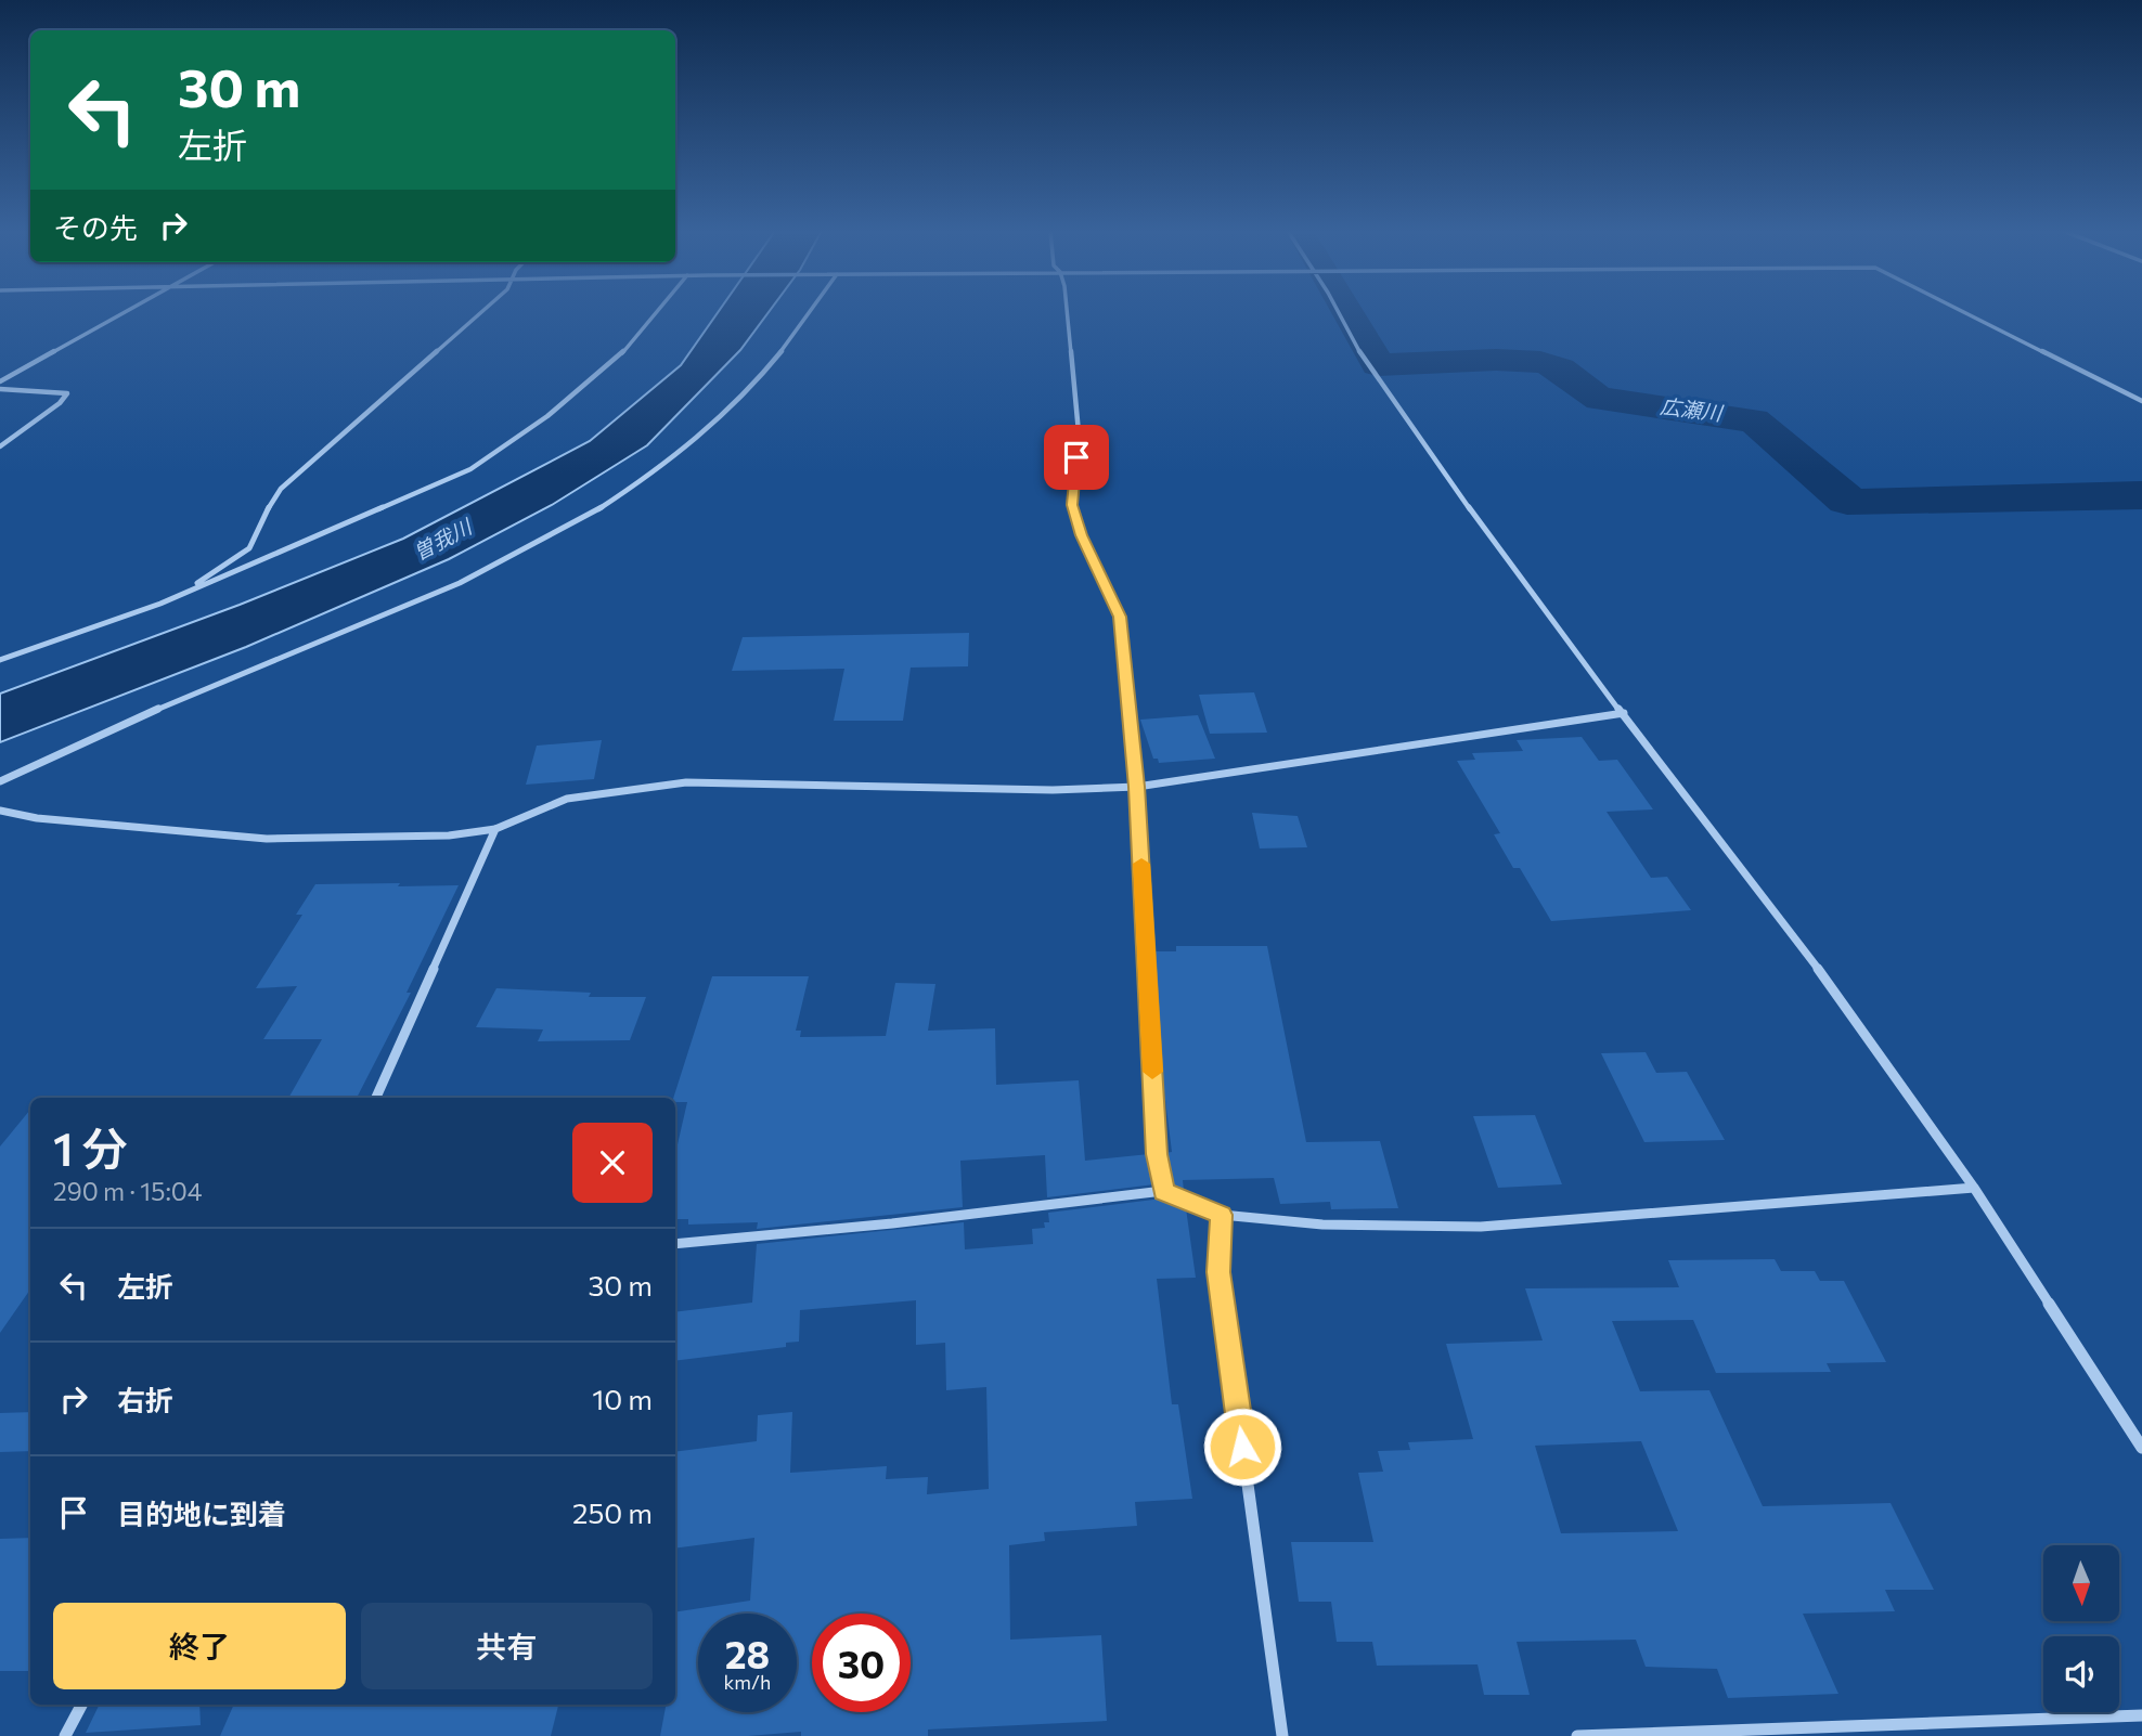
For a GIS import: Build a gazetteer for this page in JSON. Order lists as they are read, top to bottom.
{
  "water": ["広瀬川", "曽我川"],
  "north": "bottom",
  "page": {
    "turn": ["30 m", "左折"],
    "then": "その先",
    "heading": ["1 分", "290 m · 15:04"],
    "list": [
      {
        "name": "左折",
        "value": "30 m"
      },
      {
        "name": "右折",
        "value": "10 m"
      },
      {
        "name": "目的地に到着",
        "value": "250 m"
      }
    ],
    "buttons": ["終了", "共有"],
    "speed": "28 km/h",
    "limit": "30"
  }
}
